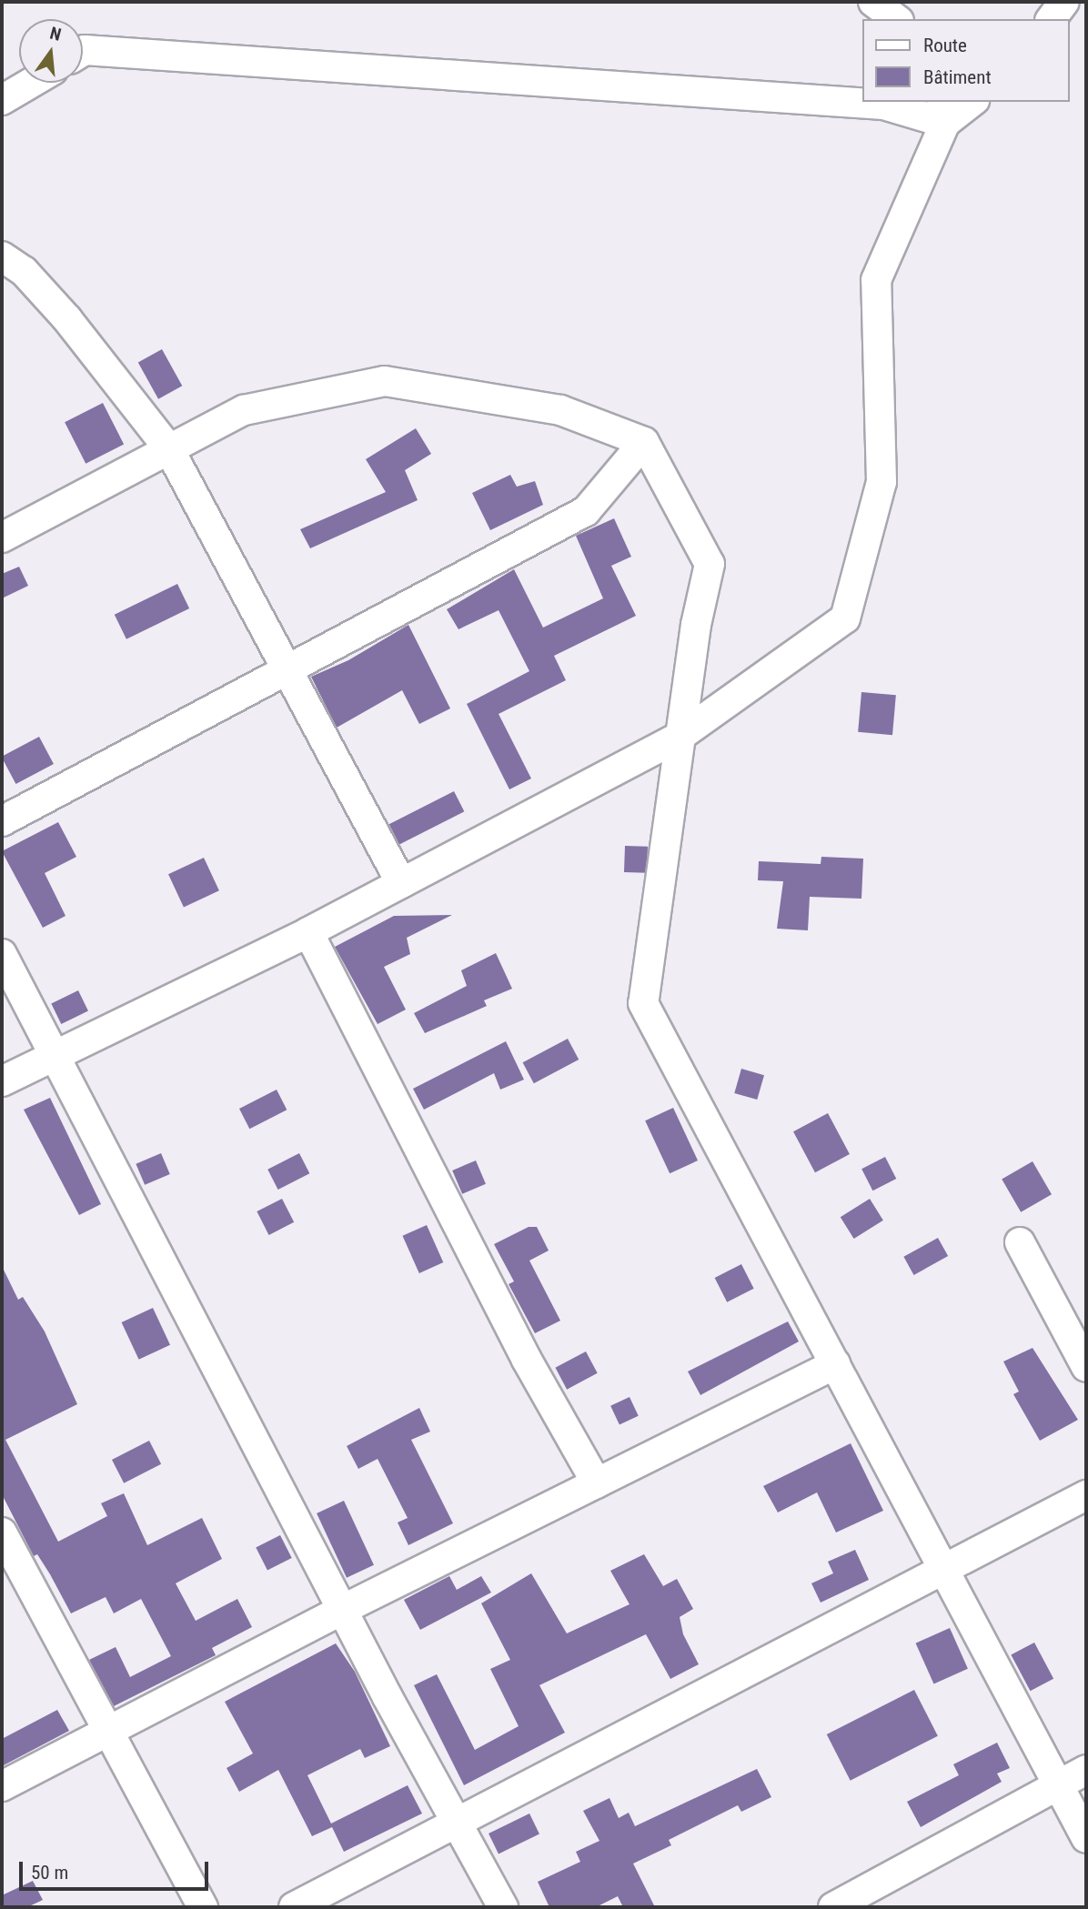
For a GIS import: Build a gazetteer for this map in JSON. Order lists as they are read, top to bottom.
{
  "legend": ["Route", "Bâtiment"],
  "scale_bar": "50 m",
  "north": "top"
}
